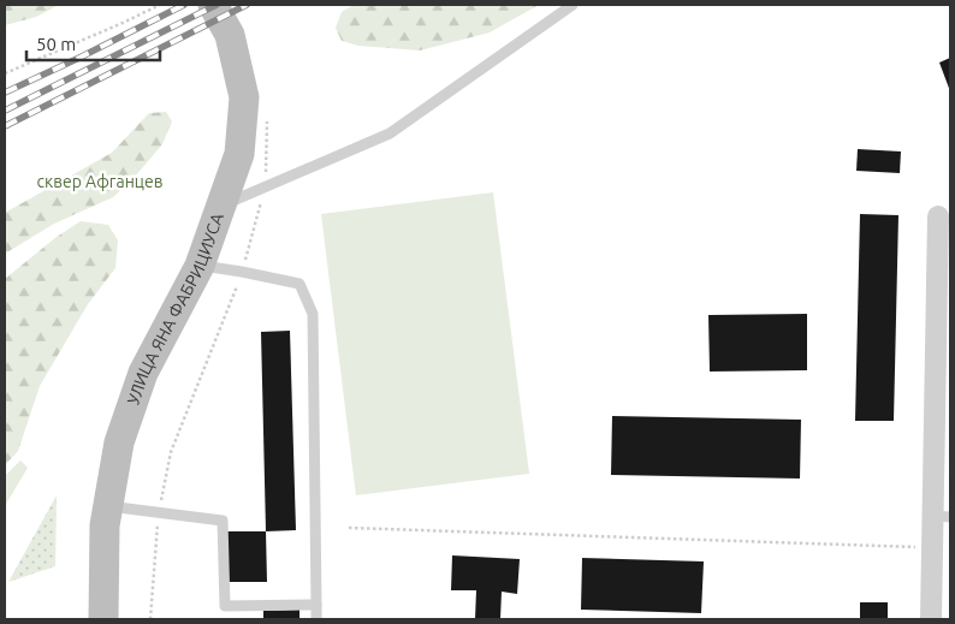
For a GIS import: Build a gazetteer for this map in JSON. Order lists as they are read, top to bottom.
{
  "streets": {
    "main road": ["УЛИЦА ЯНА ФАБРИЦИУСА"]
  },
  "parks": ["сквер Афганцев"],
  "scale_bar": "50 m"
}
